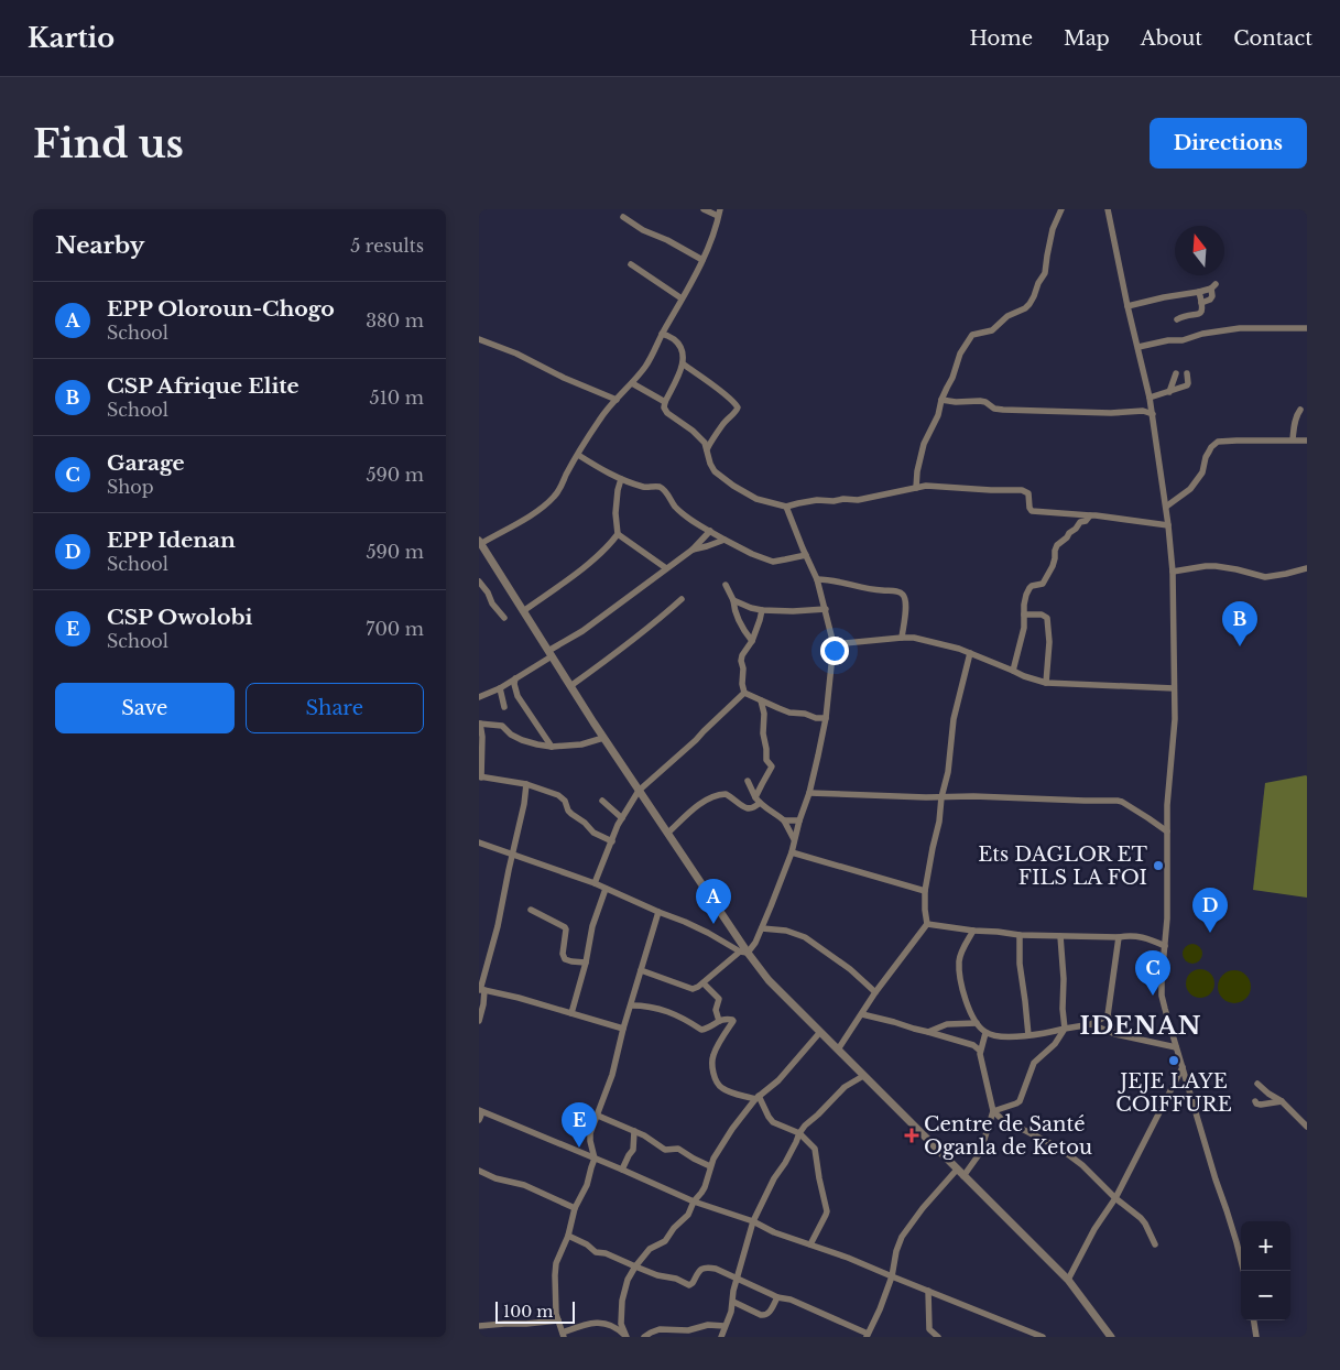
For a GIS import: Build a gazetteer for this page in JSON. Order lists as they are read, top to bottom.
{
  "districts": ["IDENAN"],
  "places": {
    "other": ["Ets DAGLOR ET FILS LA FOI", "JEJE LAYE COIFFURE"],
    "health": ["Centre de Santé Oganla de Ketou"]
  },
  "scale_bar": "100 m",
  "north": "top",
  "page": {
    "header": "Kartio",
    "nav": [
      "Home",
      "Map",
      "About",
      "Contact"
    ],
    "buttons": [
      "Directions",
      ["Save", "Share"]
    ],
    "title": "Find us",
    "heading": ["Nearby", "5 results"],
    "list": [
      {
        "mark": "A",
        "name": "EPP Oloroun-Chogo",
        "note": "School",
        "value": "380 m"
      },
      {
        "mark": "B",
        "name": "CSP Afrique Elite",
        "note": "School",
        "value": "510 m"
      },
      {
        "mark": "C",
        "name": "Garage",
        "note": "Shop",
        "value": "590 m"
      },
      {
        "mark": "D",
        "name": "EPP Idenan",
        "note": "School",
        "value": "590 m"
      },
      {
        "mark": "E",
        "name": "CSP Owolobi",
        "note": "School",
        "value": "700 m"
      }
    ],
    "pins": [
      "B",
      "A",
      "D",
      "C",
      "E"
    ],
    "map_buttons": ["+", "−"],
    "scale": "100 m"
  }
}
